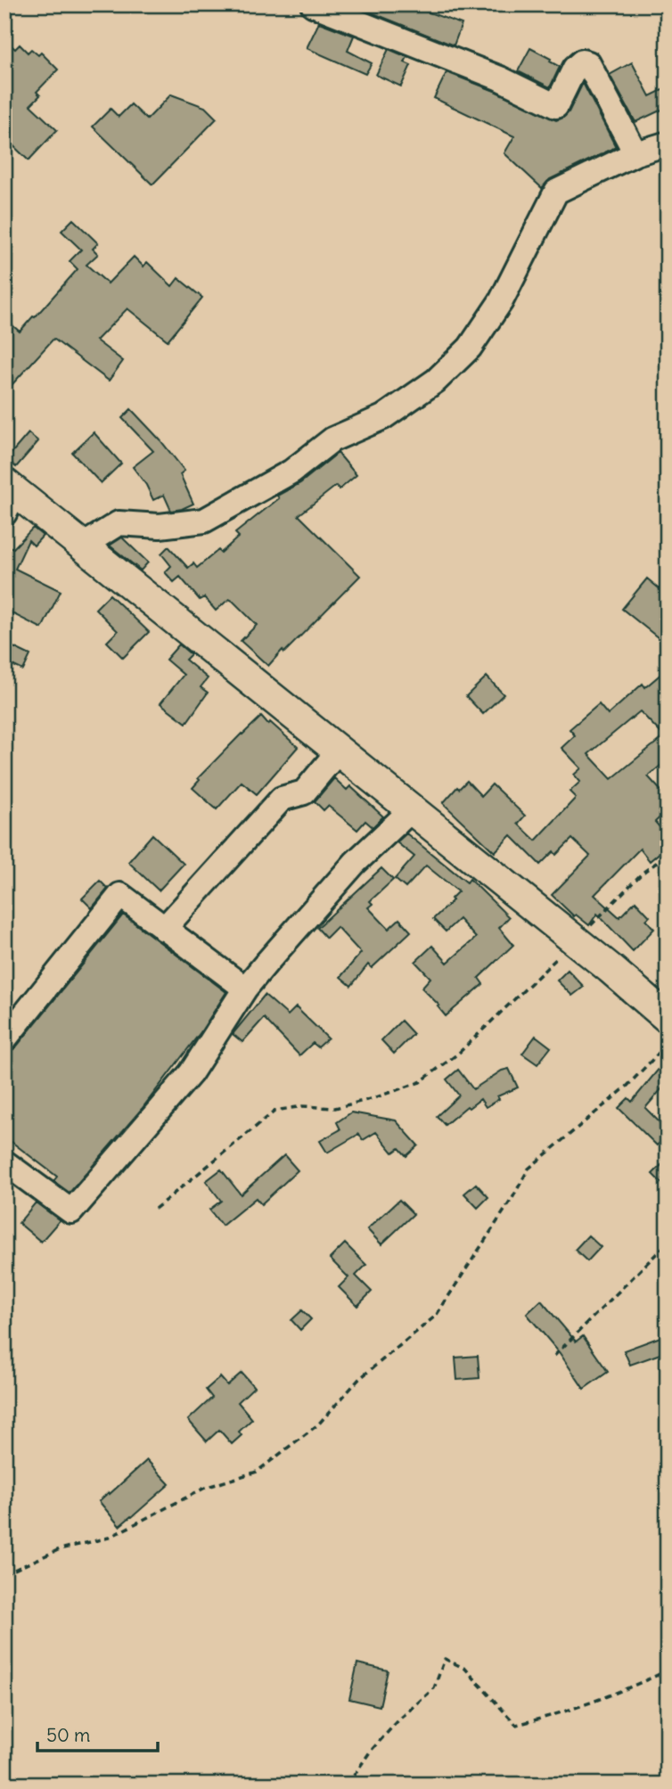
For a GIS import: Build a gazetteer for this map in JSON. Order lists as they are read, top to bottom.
{
  "scale_bar": "50 m"
}
